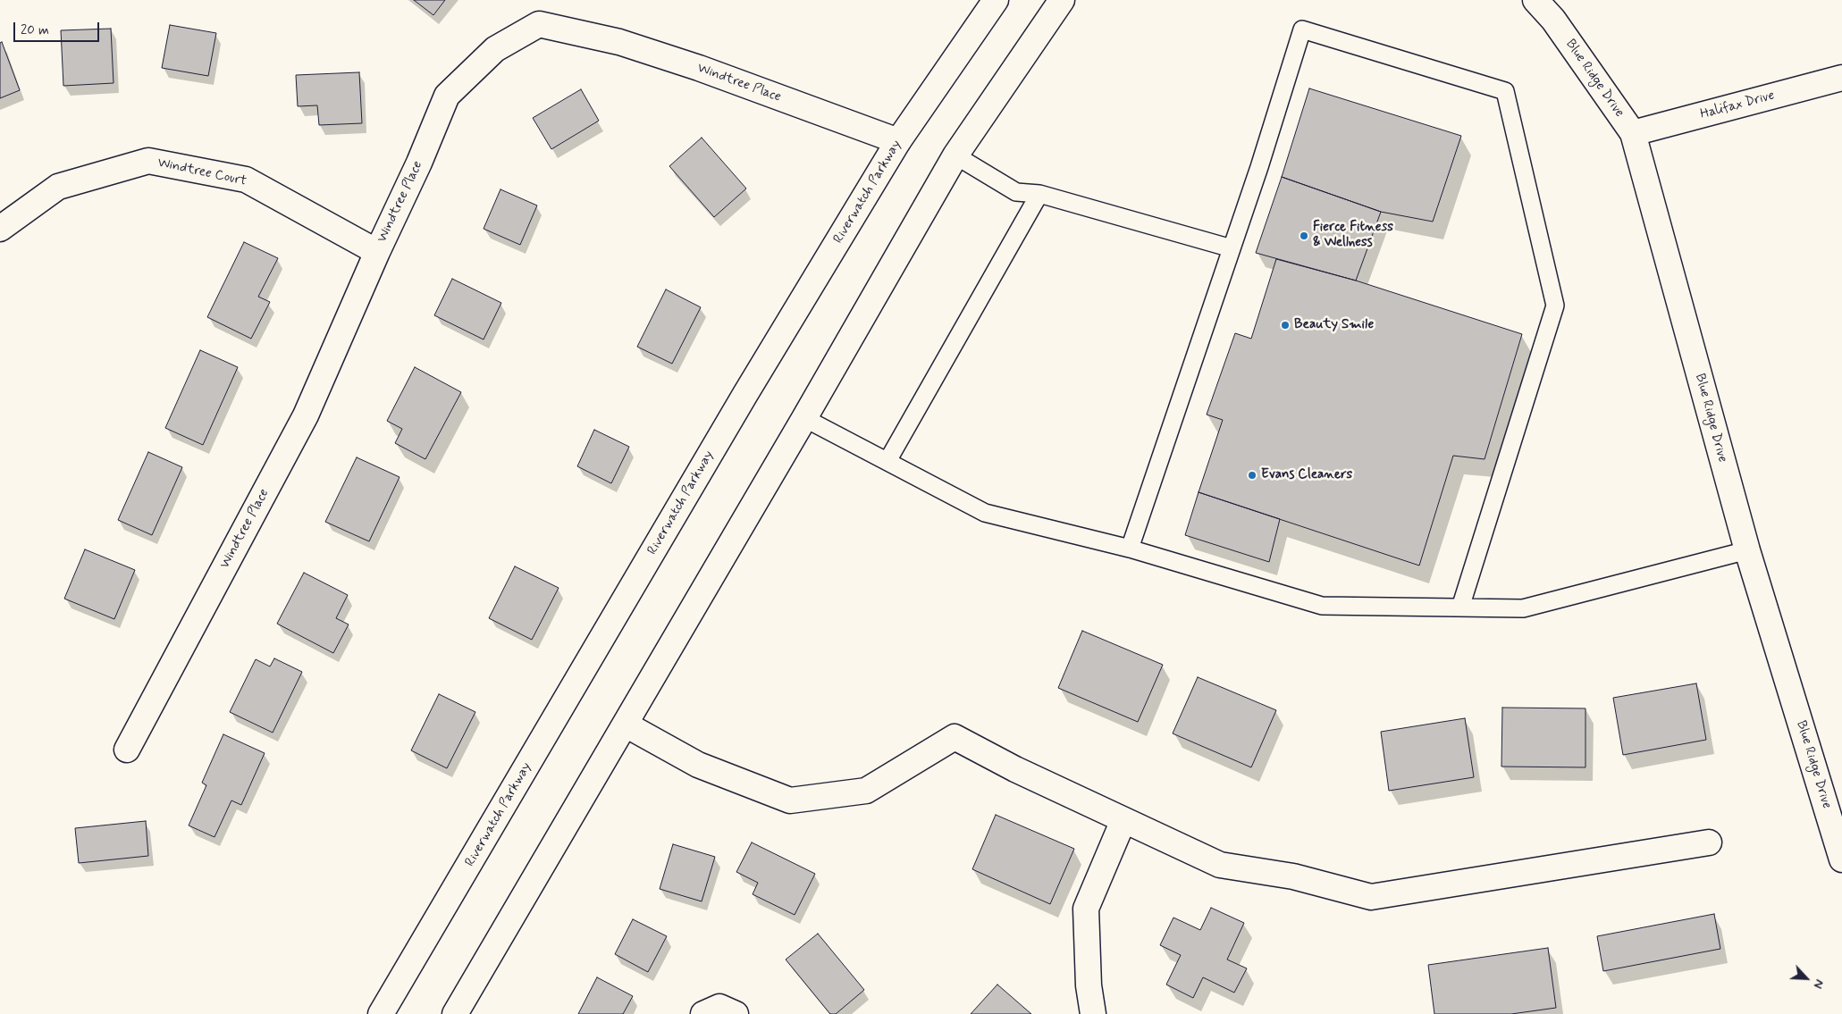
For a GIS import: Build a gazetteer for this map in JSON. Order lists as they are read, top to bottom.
{
  "streets": {
    "street": [
      "Blue Ridge Drive",
      "Windtree Place",
      "Halifax Drive",
      "Windtree Court",
      "Riverwatch Parkway"
    ]
  },
  "crossings": [
    ["Blue Ridge Drive", "Halifax Drive"],
    ["Windtree Place", "Windtree Court"],
    ["Windtree Place", "Riverwatch Parkway"]
  ],
  "places": ["Fierce Fitness & Wellness", "Beauty Smile", "Evans Cleaners"],
  "scale_bar": "20 m",
  "north": "bottom right"
}
